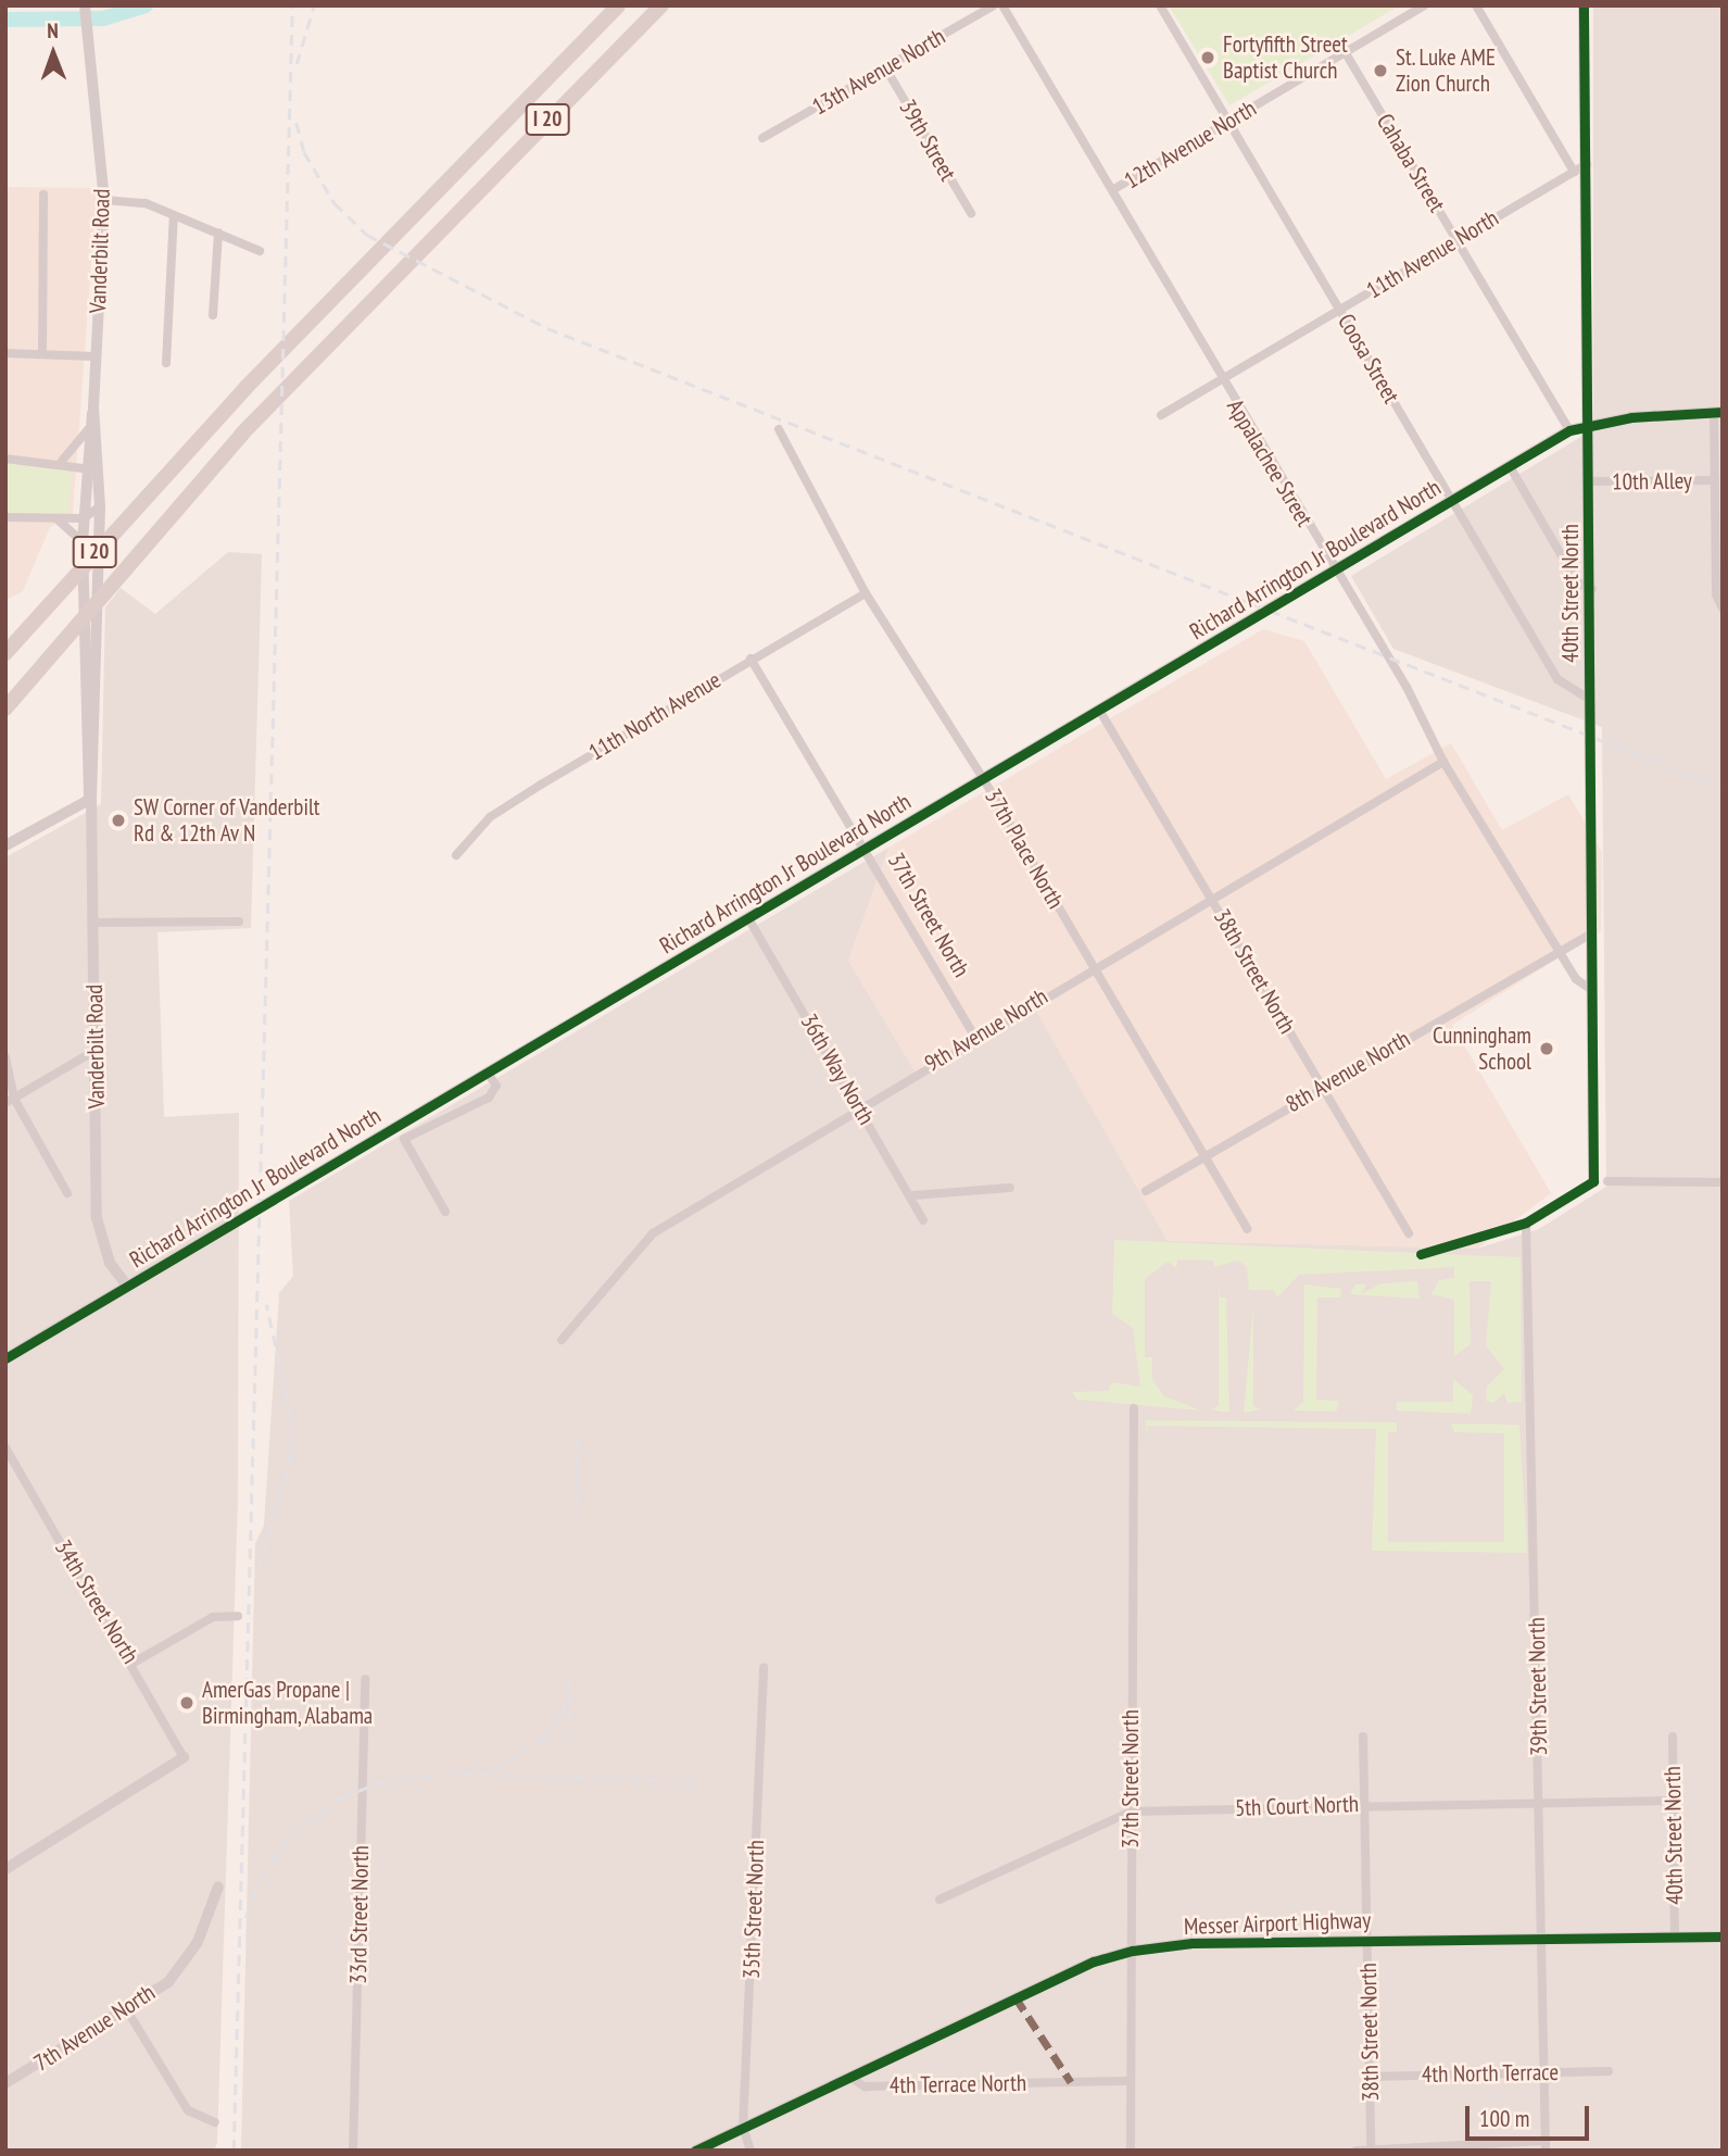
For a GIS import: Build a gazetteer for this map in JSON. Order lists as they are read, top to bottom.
{
  "streets": {
    "highway": ["I 20"],
    "main road": ["Messer Airport Highway"],
    "street": [
      "13th Avenue North",
      "39th Street",
      "12th Avenue North",
      "Cahaba Street",
      "Vanderbilt Road",
      "11th Avenue North",
      "Coosa Street",
      "Appalachee Street",
      "10th Alley",
      "Richard Arrington Jr Boulevard North",
      "40th Street North",
      "11th North Avenue",
      "37th Place North",
      "37th Street North",
      "38th Street North",
      "9th Avenue North",
      "36th Way North",
      "8th Avenue North",
      "34th Street North",
      "39th Street North",
      "5th Court North",
      "35th Street North",
      "33rd Street North",
      "7th Avenue North",
      "4th North Terrace",
      "4th Terrace North"
    ]
  },
  "crossings": [
    ["13th Avenue North", "39th Street"],
    ["12th Avenue North", "Cahaba Street"],
    ["12th Avenue North", "Coosa Street"],
    ["12th Avenue North", "Appalachee Street"],
    ["Cahaba Street", "11th Avenue North"],
    ["Cahaba Street", "Richard Arrington Jr Boulevard North"],
    ["Vanderbilt Road", "Richard Arrington Jr Boulevard North"],
    ["11th Avenue North", "Coosa Street"],
    ["11th Avenue North", "Appalachee Street"],
    ["11th Avenue North", "40th Street North"],
    ["Coosa Street", "Richard Arrington Jr Boulevard North"],
    ["Coosa Street", "40th Street North"],
    ["Appalachee Street", "Richard Arrington Jr Boulevard North"],
    ["Appalachee Street", "40th Street North"],
    ["Appalachee Street", "9th Avenue North"],
    ["Appalachee Street", "8th Avenue North"],
    ["10th Alley", "40th Street North"],
    ["Richard Arrington Jr Boulevard North", "40th Street North"],
    ["Richard Arrington Jr Boulevard North", "37th Place North"],
    ["Richard Arrington Jr Boulevard North", "37th Street North"],
    ["Richard Arrington Jr Boulevard North", "38th Street North"],
    ["Richard Arrington Jr Boulevard North", "36th Way North"],
    ["40th Street North", "8th Avenue North"],
    ["40th Street North", "5th Court North"],
    ["40th Street North", "Messer Airport Highway"],
    ["11th North Avenue", "37th Place North"],
    ["11th North Avenue", "37th Street North"],
    ["37th Place North", "9th Avenue North"],
    ["37th Place North", "8th Avenue North"],
    ["37th Street North", "9th Avenue North"],
    ["37th Street North", "5th Court North"],
    ["37th Street North", "Messer Airport Highway"],
    ["37th Street North", "4th Terrace North"],
    ["38th Street North", "9th Avenue North"],
    ["38th Street North", "8th Avenue North"],
    ["38th Street North", "5th Court North"],
    ["38th Street North", "Messer Airport Highway"],
    ["38th Street North", "4th North Terrace"],
    ["9th Avenue North", "36th Way North"],
    ["39th Street North", "5th Court North"],
    ["39th Street North", "Messer Airport Highway"],
    ["39th Street North", "4th North Terrace"],
    ["35th Street North", "Messer Airport Highway"],
    ["Messer Airport Highway", "4th Terrace North"]
  ],
  "places": [
    "Fortyfifth Street Baptist Church",
    "St. Luke AME Zion Church",
    "SW Corner of Vanderbilt Rd & 12th Av N",
    "Cunningham School",
    "AmerGas Propane | Birmingham, Alabama"
  ],
  "scale_bar": "100 m",
  "north": "top"
}
